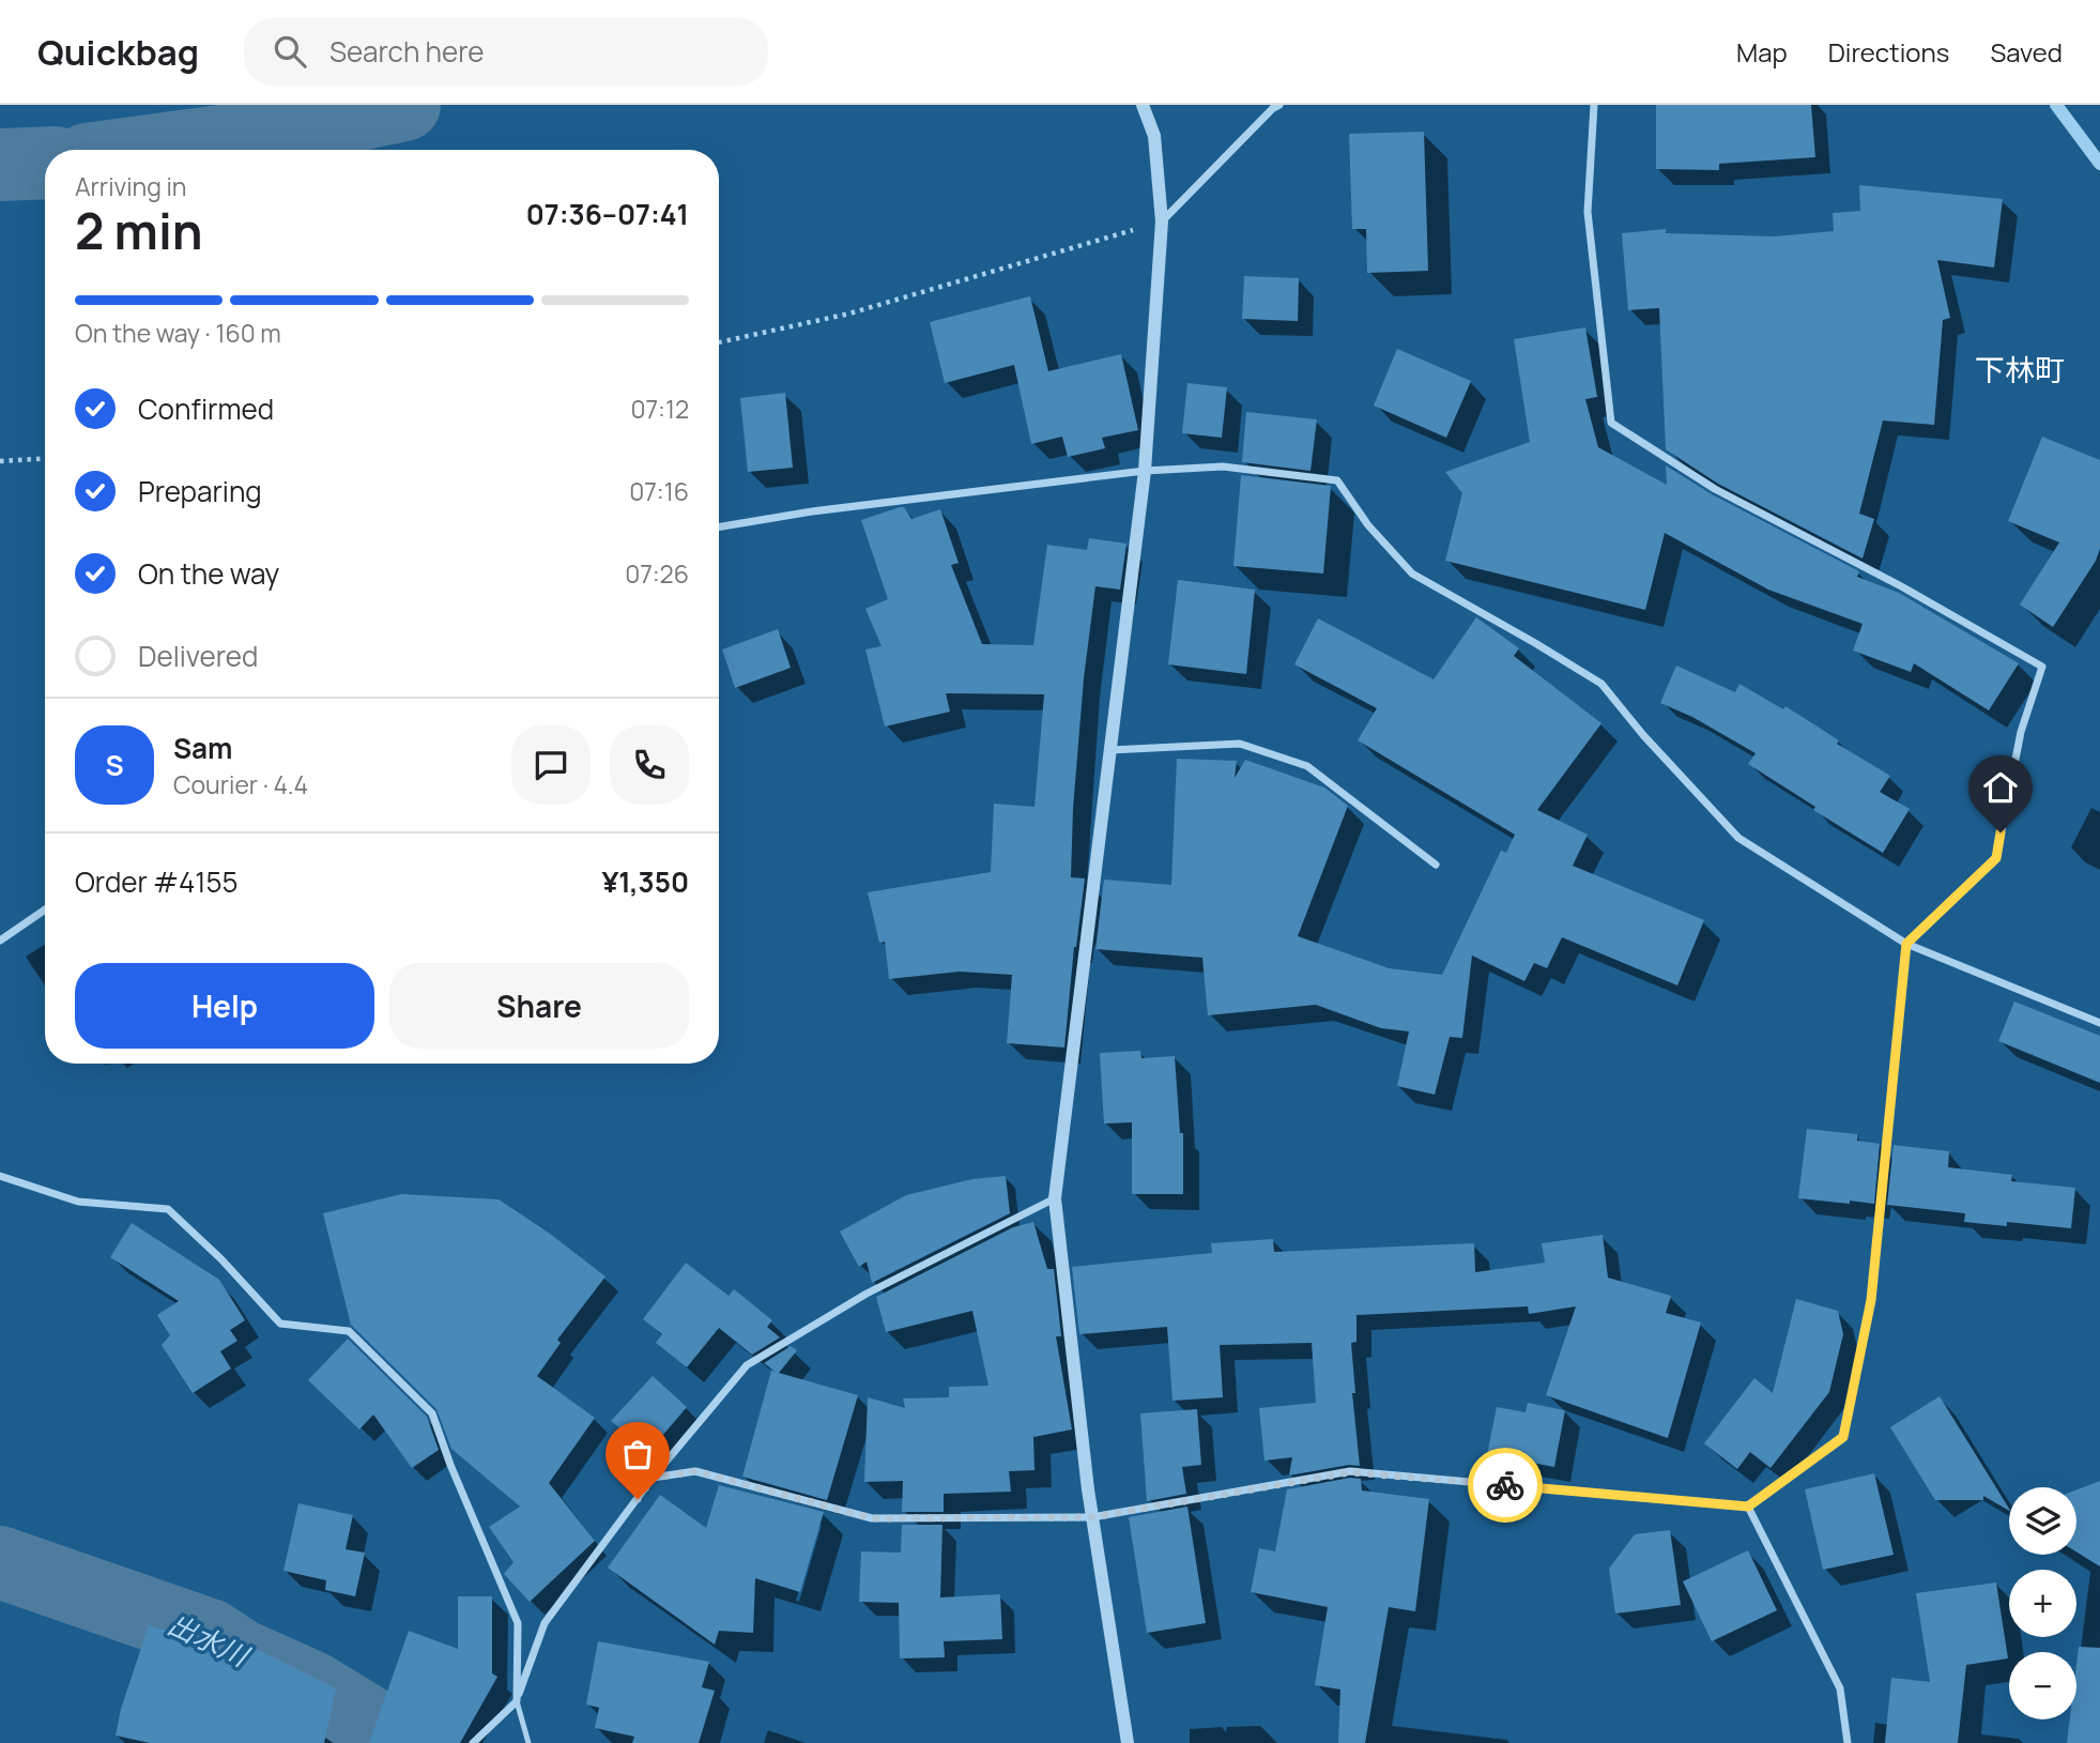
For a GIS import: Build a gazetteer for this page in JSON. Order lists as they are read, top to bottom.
{
  "districts": ["下林町"],
  "water": ["出水川"],
  "page": {
    "header": "Quickbag",
    "search": "Search here",
    "nav": ["Map", "Directions", "Saved"],
    "heading": ["2 min", "Arriving in", "07:36–07:41"],
    "panel": [
      "Sam",
      "Courier · 4.4",
      "Order #4155",
      "¥1,350"
    ],
    "bar": "On the way · 160 m",
    "list": [
      ["Confirmed", "07:12"],
      ["Preparing", "07:16"],
      ["On the way", "07:26"],
      "Delivered"
    ],
    "round": "S",
    "buttons": ["Help", "Share"],
    "map_buttons": ["+", "−"]
  }
}
